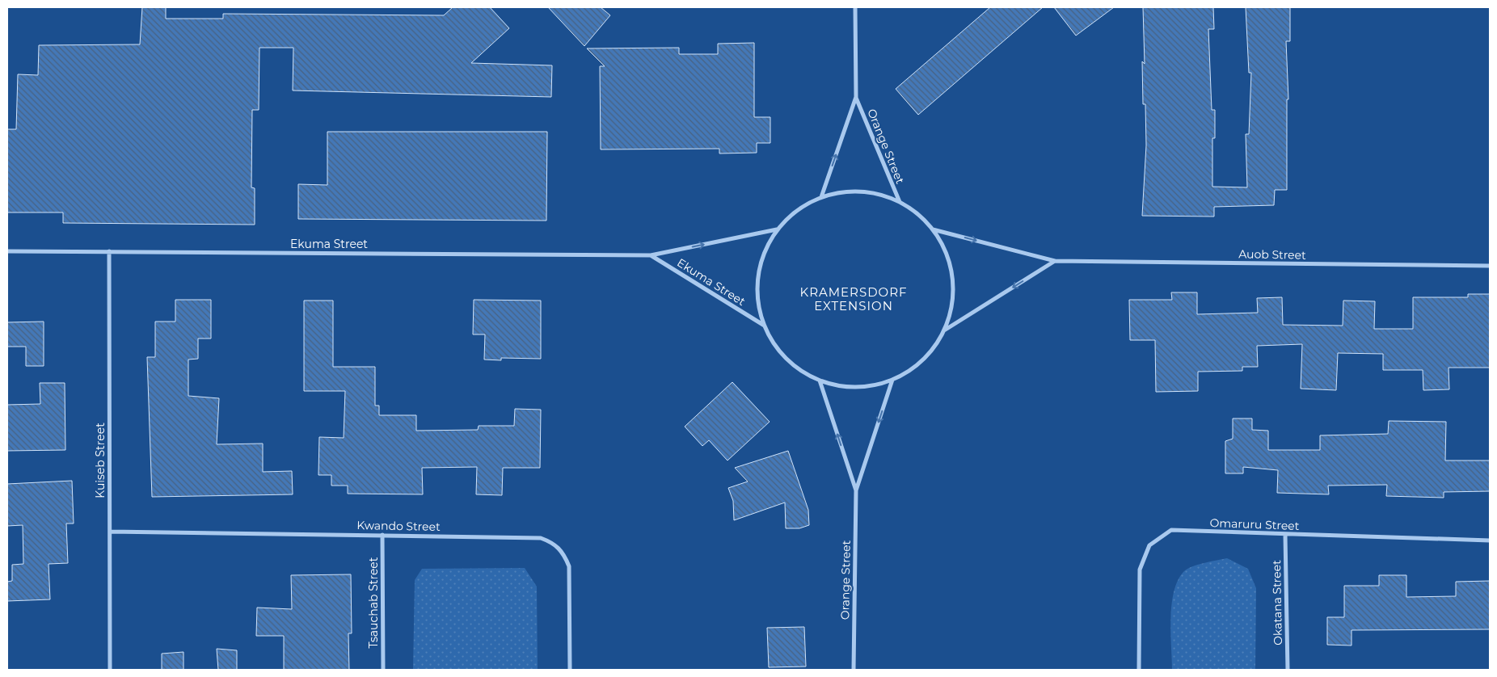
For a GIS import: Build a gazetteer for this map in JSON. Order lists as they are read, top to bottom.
{
  "streets": {
    "street": [
      "Orange Street",
      "Ekuma Street",
      "Auob Street",
      "Kuiseb Street",
      "Omaruru Street",
      "Kwando Street",
      "Tsauchab Street",
      "Okatana Street"
    ]
  },
  "crossings": [
    ["Ekuma Street", "Kuiseb Street"],
    ["Kuiseb Street", "Kwando Street"],
    ["Omaruru Street", "Okatana Street"],
    ["Kwando Street", "Tsauchab Street"]
  ],
  "districts": ["KRAMERSDORF EXTENSION"]
}
